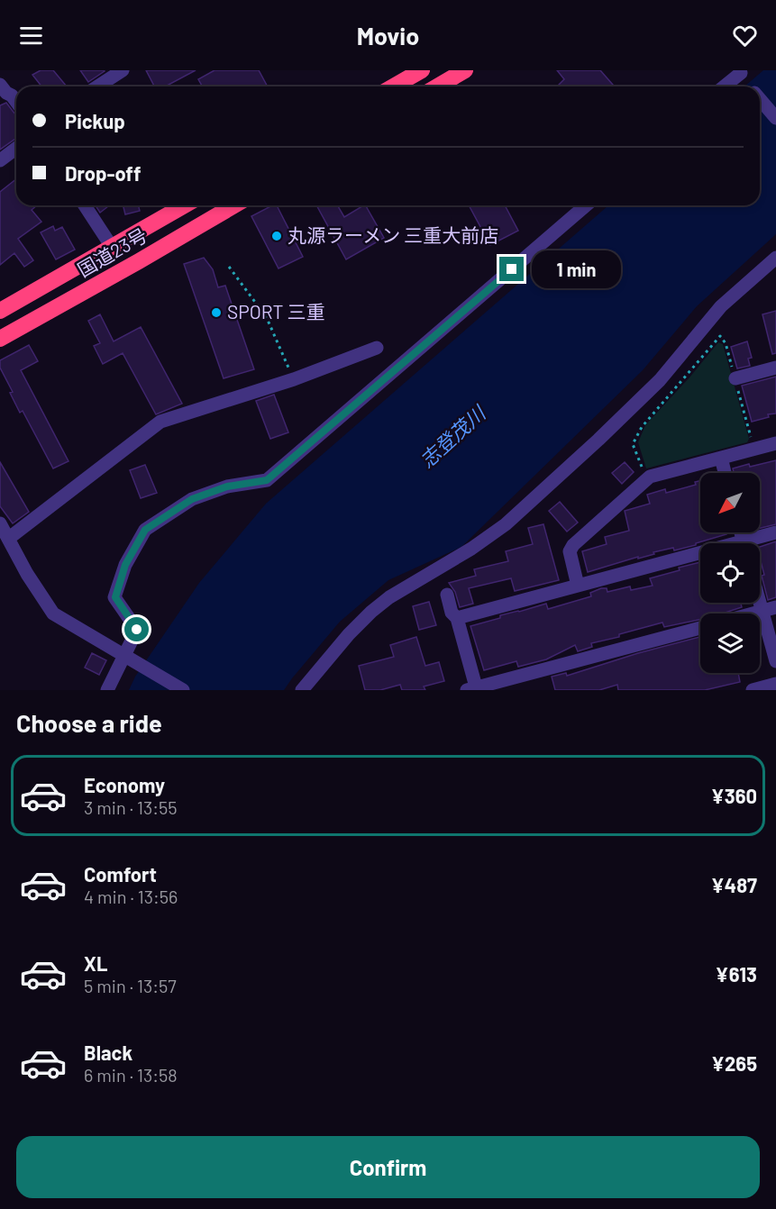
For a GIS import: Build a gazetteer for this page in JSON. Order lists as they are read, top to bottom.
{
  "streets": {
    "highway": ["国道23号"]
  },
  "water": ["志登茂川"],
  "places": ["丸源ラーメン 三重大前店", "SPORT 三重"],
  "north": "bottom left",
  "page": {
    "header": "Movio",
    "banner": ["Pickup", "Drop-off"],
    "bubble": "1 min",
    "heading": "Choose a ride",
    "list": [
      {
        "name": "Economy",
        "note": "3 min · 13:55",
        "value": "¥360"
      },
      {
        "name": "Comfort",
        "note": "4 min · 13:56",
        "value": "¥487"
      },
      {
        "name": "XL",
        "note": "5 min · 13:57",
        "value": "¥613"
      },
      {
        "name": "Black",
        "note": "6 min · 13:58",
        "value": "¥265"
      }
    ],
    "buttons": "Confirm"
  }
}
